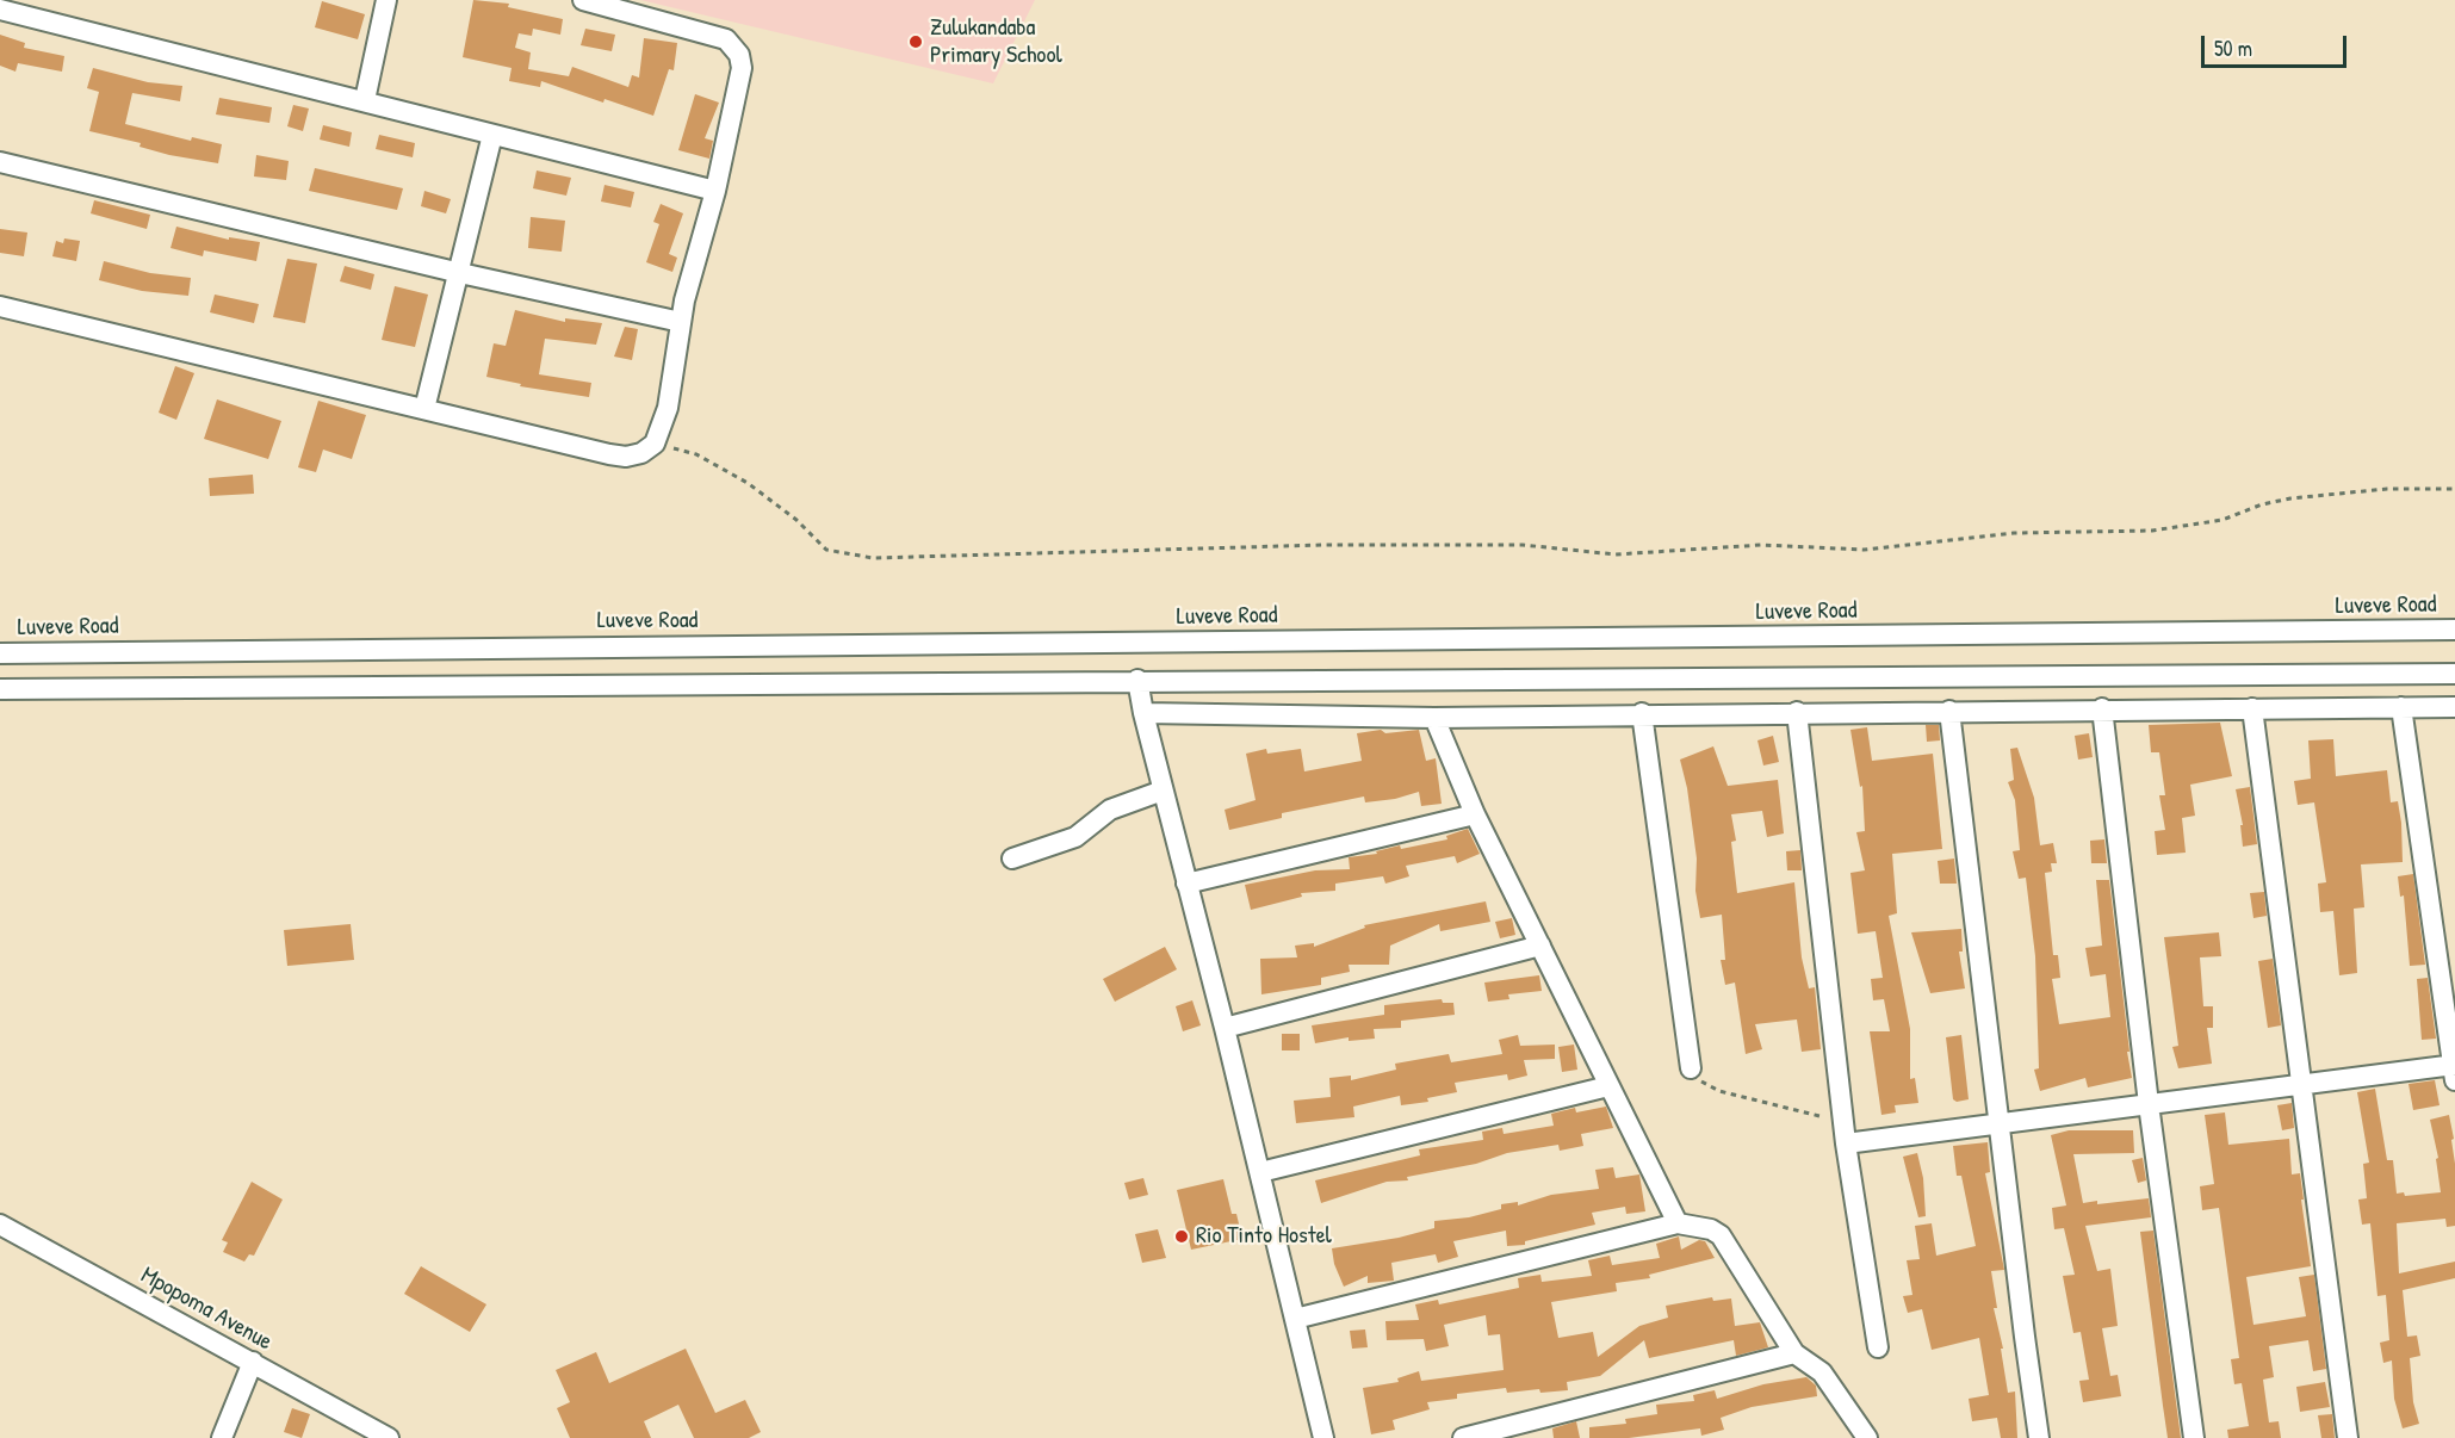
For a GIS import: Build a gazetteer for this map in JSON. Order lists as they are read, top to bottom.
{
  "streets": {
    "street": ["Luveve Road", "Mpopoma Avenue"]
  },
  "places": ["Zulukandaba Primary School", "Rio Tinto Hostel"],
  "scale_bar": "50 m"
}
